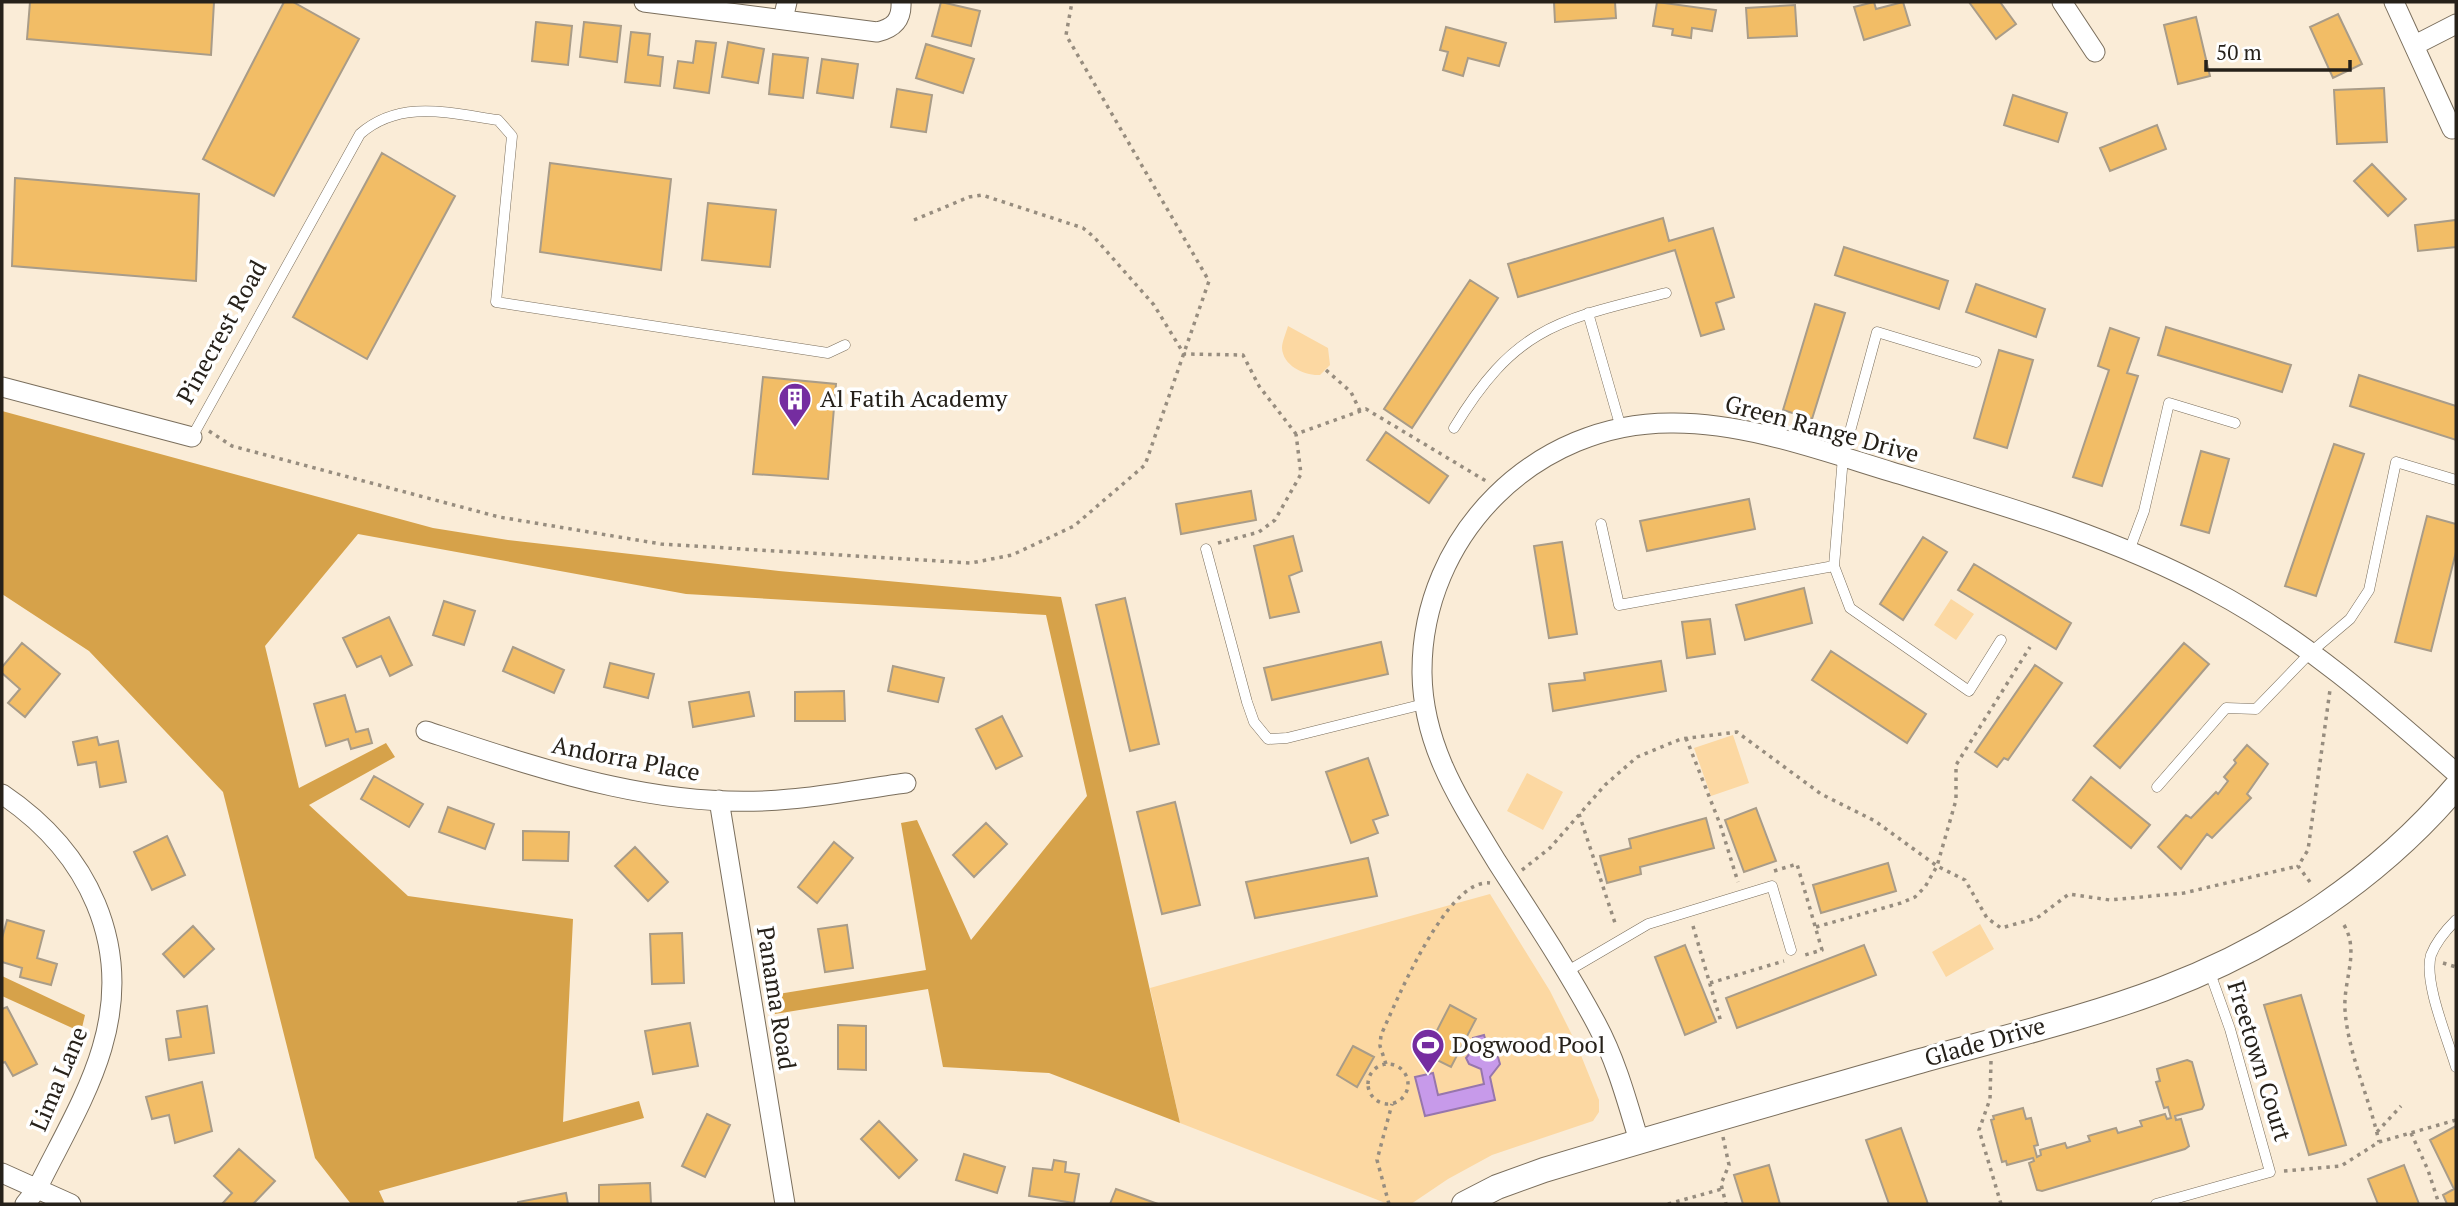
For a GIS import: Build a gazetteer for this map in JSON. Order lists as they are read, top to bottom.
{
  "streets": {
    "street": [
      "Pinecrest Road",
      "Green Range Drive",
      "Andorra Place",
      "Panama Road",
      "Glade Drive",
      "Lima Lane"
    ],
    "lane": ["Freetown Court"]
  },
  "crossings": [
    ["Green Range Drive", "Glade Drive"],
    ["Andorra Place", "Panama Road"],
    ["Glade Drive", "Freetown Court"]
  ],
  "places": {
    "building": ["Al Fatih Academy"],
    "sports": ["Dogwood Pool"]
  },
  "scale_bar": "50 m"
}
